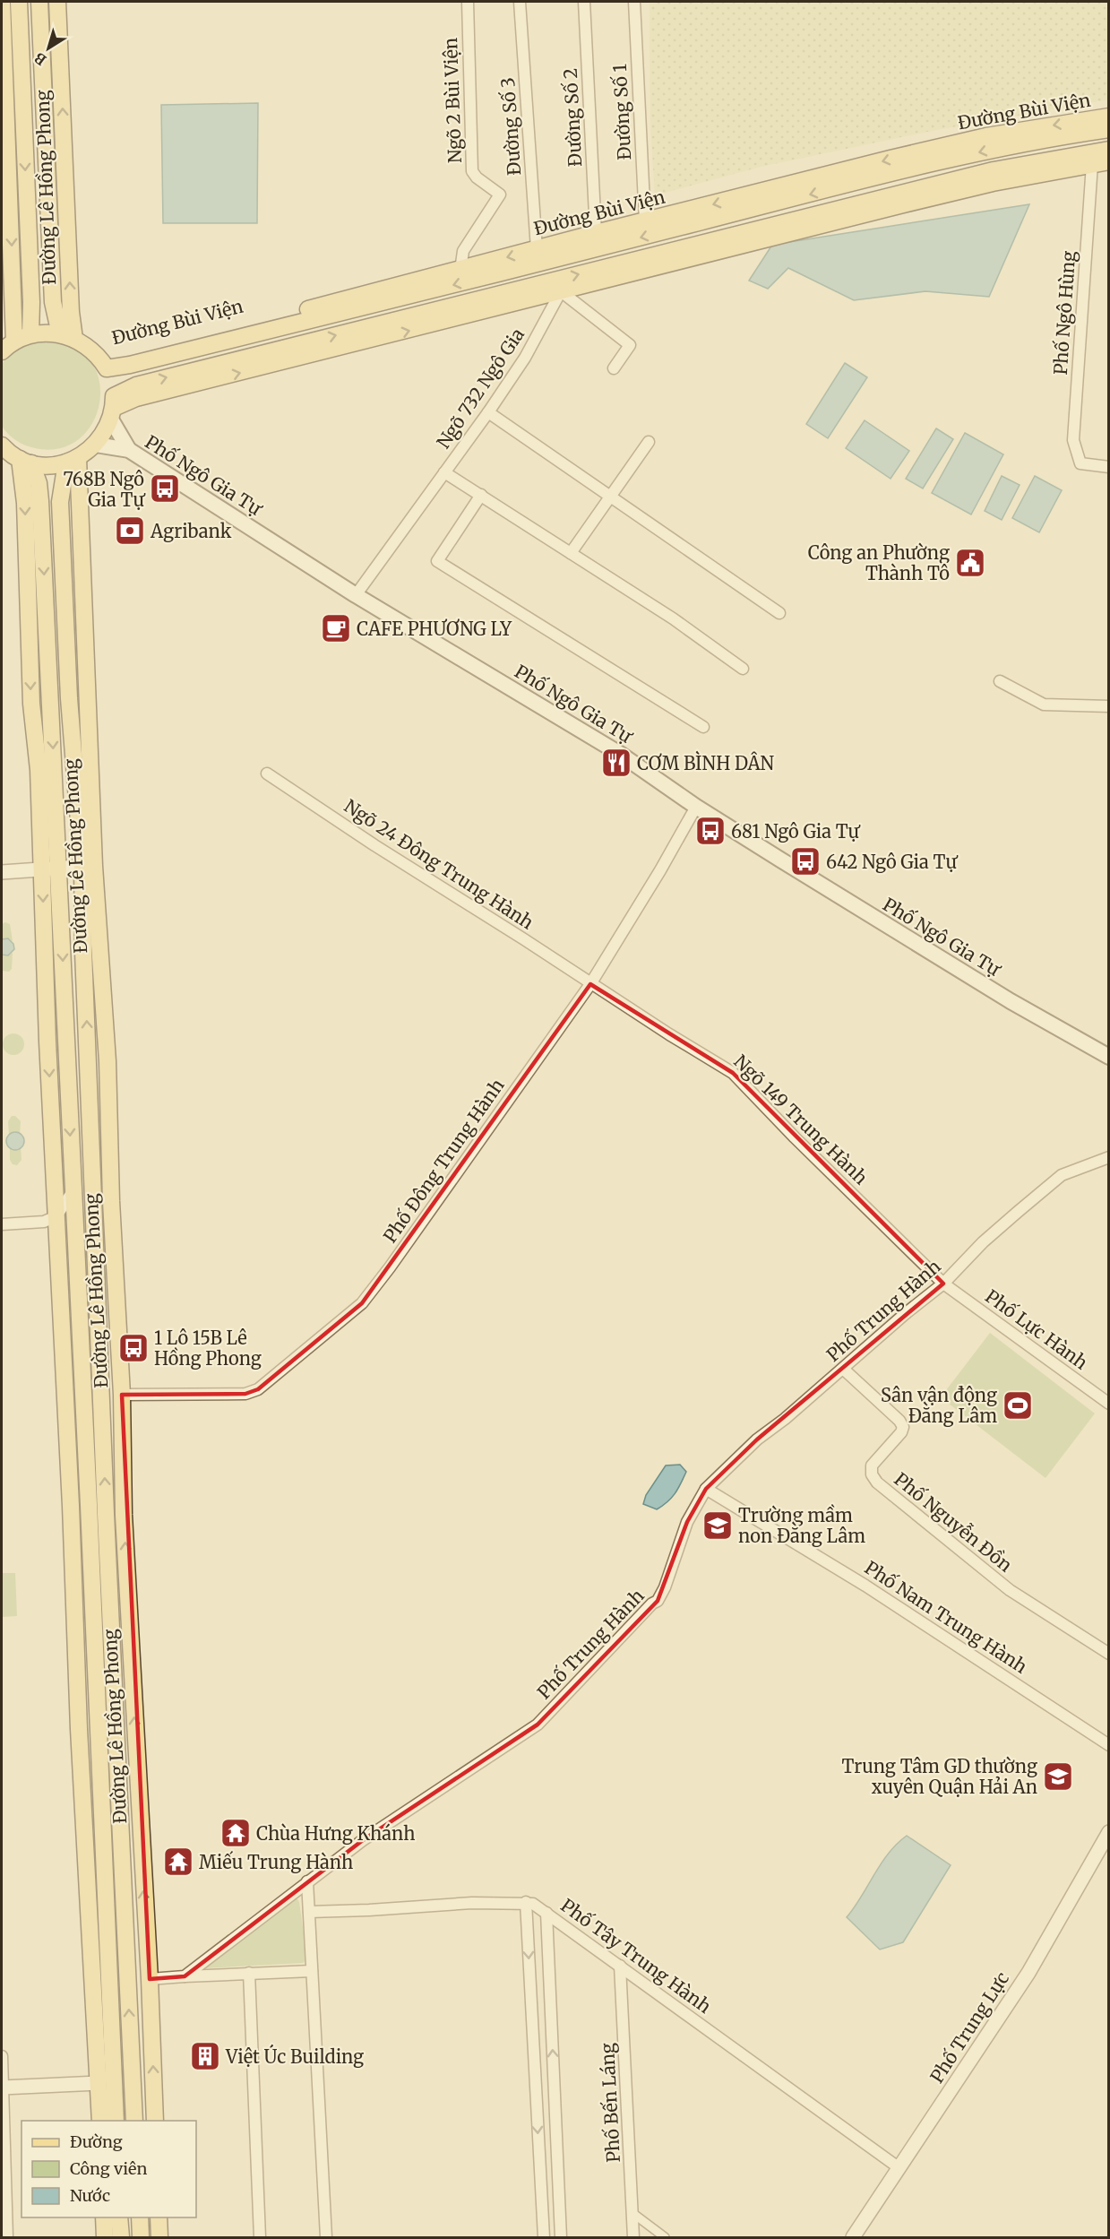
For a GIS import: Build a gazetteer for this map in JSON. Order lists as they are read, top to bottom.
{
  "streets": {
    "main road": ["Đường Bùi Viện", "Đường Lê Hồng Phong", "Phố Ngô Gia Tự"],
    "street": [
      "Ngõ 2 Bùi Viện",
      "Đường Số 1",
      "Đường Số 2",
      "Đường Số 3",
      "Phố Ngô Hùng",
      "Ngõ 732 Ngô Gia",
      "Ngõ 24 Đông Trung Hành",
      "Ngõ 149 Trung Hành",
      "Phố Đông Trung Hành",
      "Phố Trung Hành",
      "Phố Lực Hành",
      "Phố Nguyễn Đồn",
      "Phố Nam Trung Hành",
      "Phố Tây Trung Hành",
      "Phố Trung Lực",
      "Phố Bến Láng"
    ]
  },
  "crossings": [
    ["Ngõ 2 Bùi Viện", "Đường Bùi Viện"],
    ["Đường Bùi Viện", "Đường Số 1"],
    ["Đường Bùi Viện", "Đường Số 2"],
    ["Đường Bùi Viện", "Đường Số 3"],
    ["Đường Lê Hồng Phong", "Phố Đông Trung Hành"],
    ["Ngõ 732 Ngô Gia", "Phố Ngô Gia Tự"],
    ["Phố Ngô Gia Tự", "Phố Đông Trung Hành"],
    ["Ngõ 24 Đông Trung Hành", "Ngõ 149 Trung Hành"],
    ["Ngõ 24 Đông Trung Hành", "Phố Đông Trung Hành"],
    ["Ngõ 149 Trung Hành", "Phố Đông Trung Hành"],
    ["Ngõ 149 Trung Hành", "Phố Trung Hành"],
    ["Ngõ 149 Trung Hành", "Phố Lực Hành"],
    ["Phố Trung Hành", "Phố Lực Hành"],
    ["Phố Trung Hành", "Phố Nguyễn Đồn"],
    ["Phố Trung Hành", "Phố Nam Trung Hành"],
    ["Phố Tây Trung Hành", "Phố Trung Lực"],
    ["Phố Tây Trung Hành", "Phố Bến Láng"]
  ],
  "places": {
    "bus stop": [
      "768B Ngô Gia Tự",
      "681 Ngô Gia Tự",
      "642 Ngô Gia Tự",
      "1 Lô 15B Lê Hồng Phong"
    ],
    "bank": ["Agribank"],
    "public building": ["Công an Phường Thành Tô"],
    "cafe": ["CAFE PHƯƠNG LY"],
    "restaurant": ["CƠM BÌNH DÂN"],
    "sports": ["Sân vận động Đằng Lâm"],
    "school or university": ["Trường mầm non Đằng Lâm", "Trung Tâm GD thường xuyên Quận Hải An"],
    "temple": ["Chùa Hưng Khánh", "Miếu Trung Hành"],
    "building": ["Việt Úc Building"]
  },
  "legend": ["Đường", "Công viên", "Nước"],
  "north": "bottom left"
}
